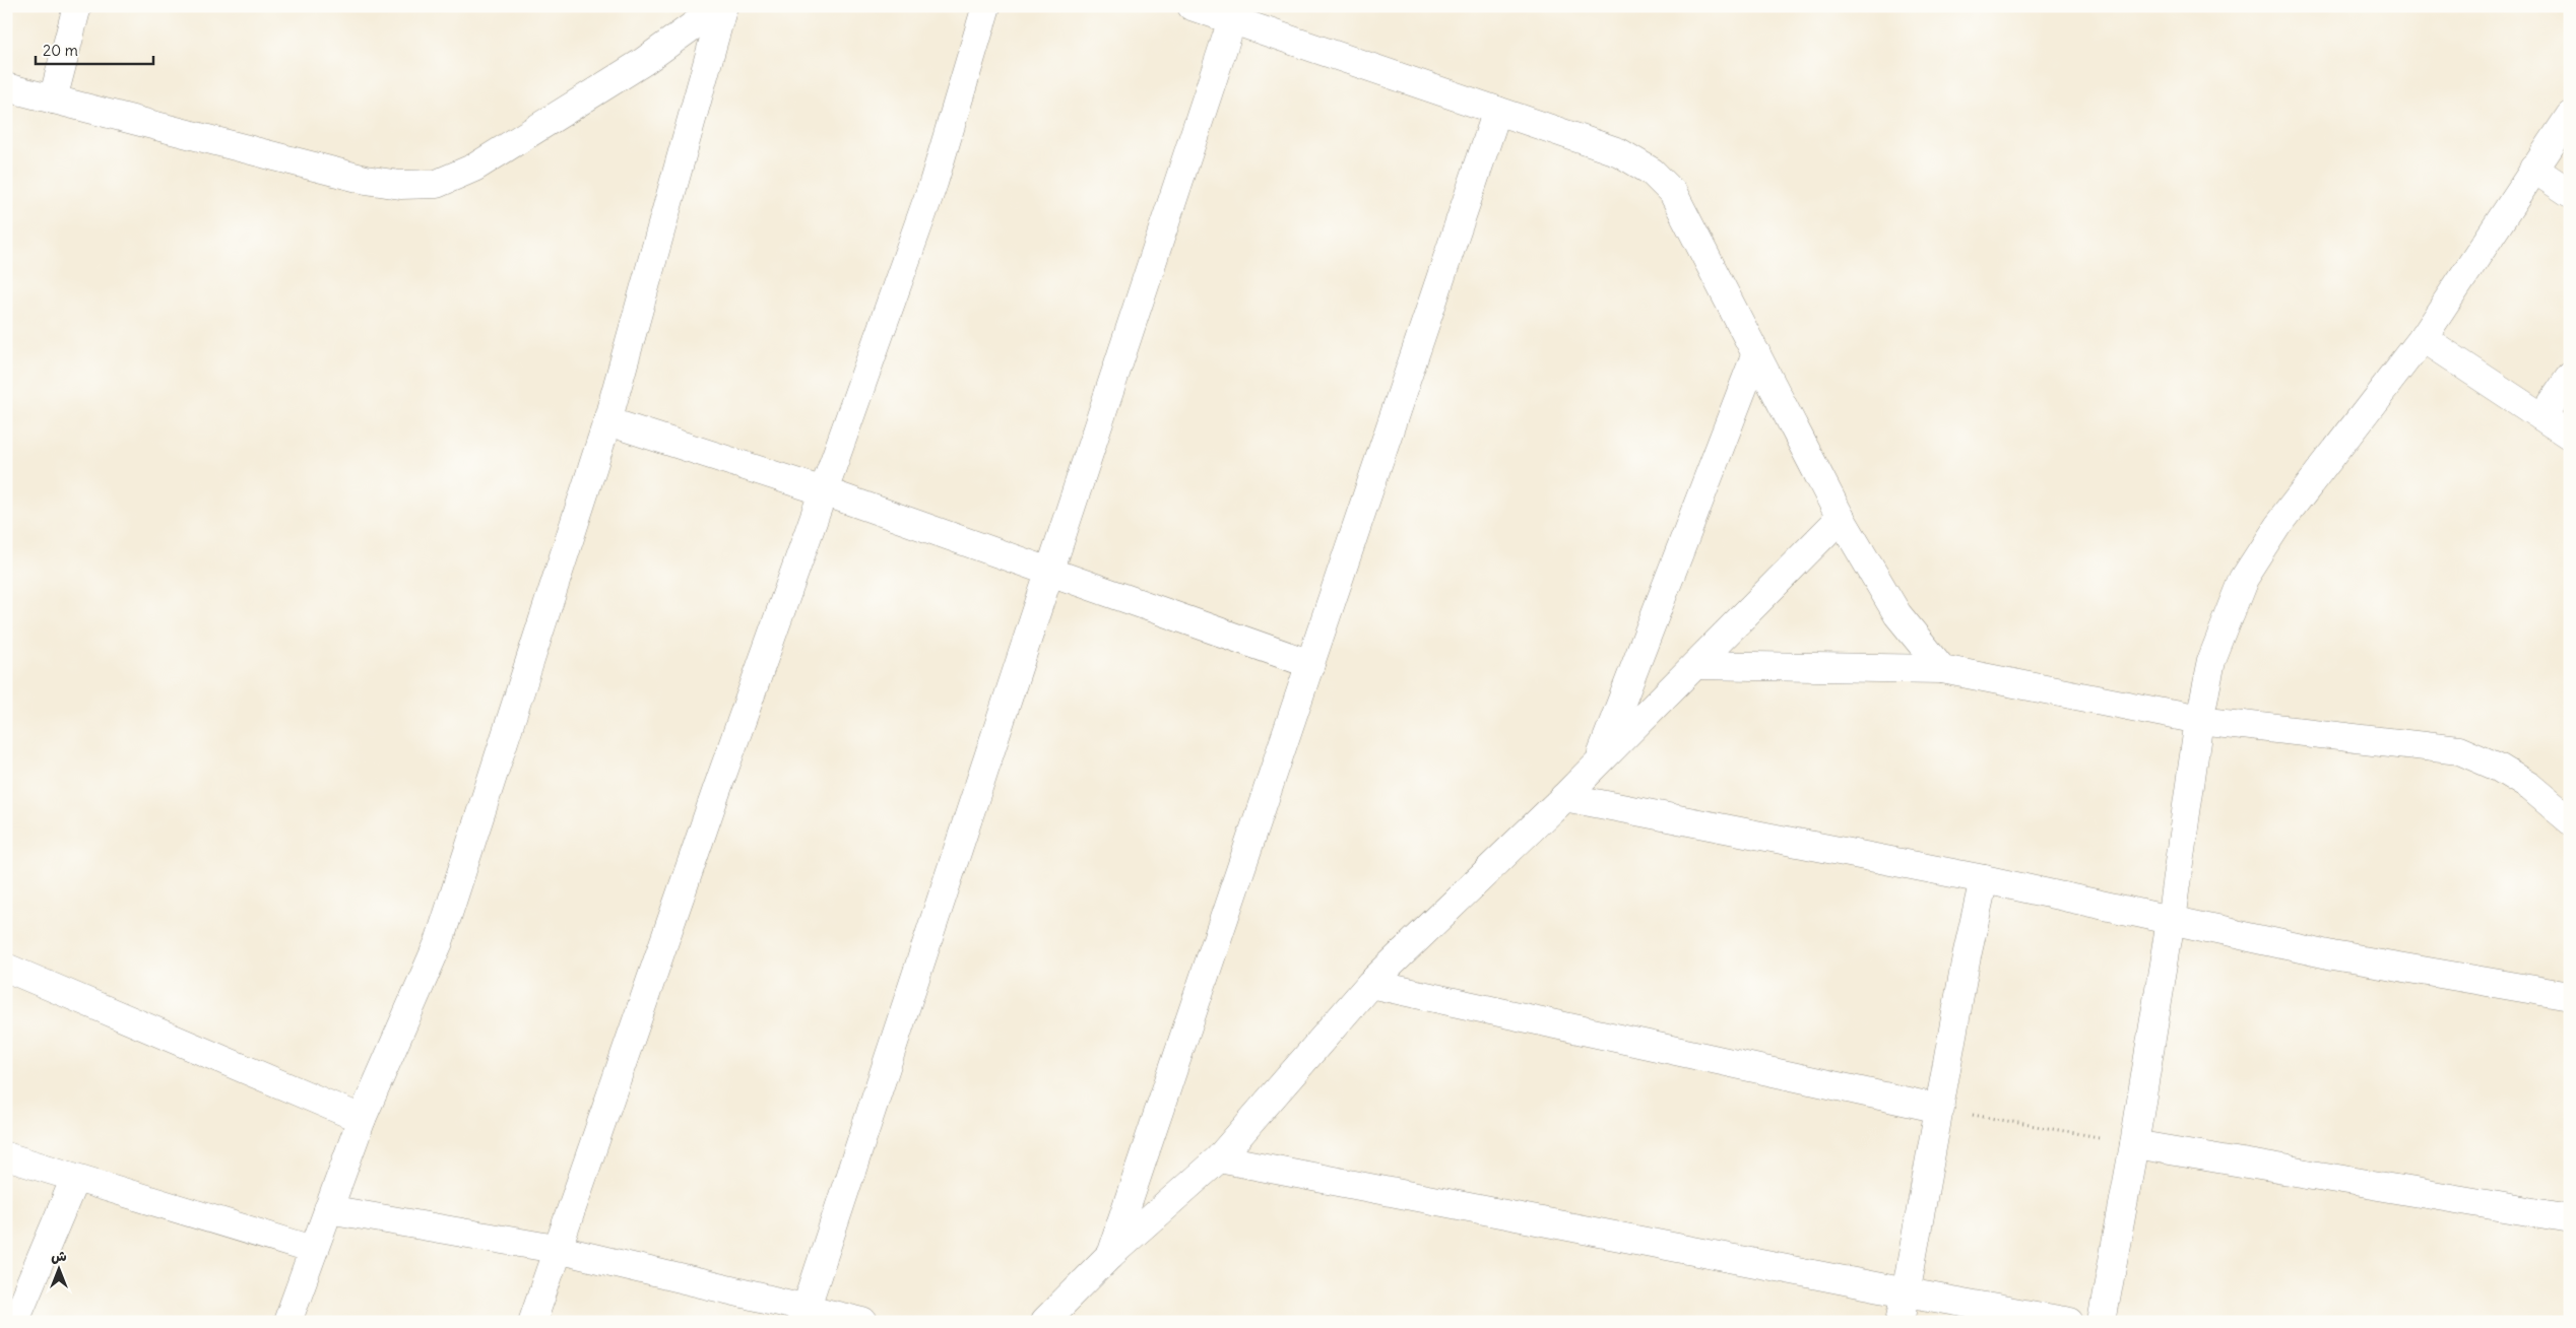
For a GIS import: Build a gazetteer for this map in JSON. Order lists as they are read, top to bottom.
{
  "scale_bar": "20 m",
  "north": "top"
}
